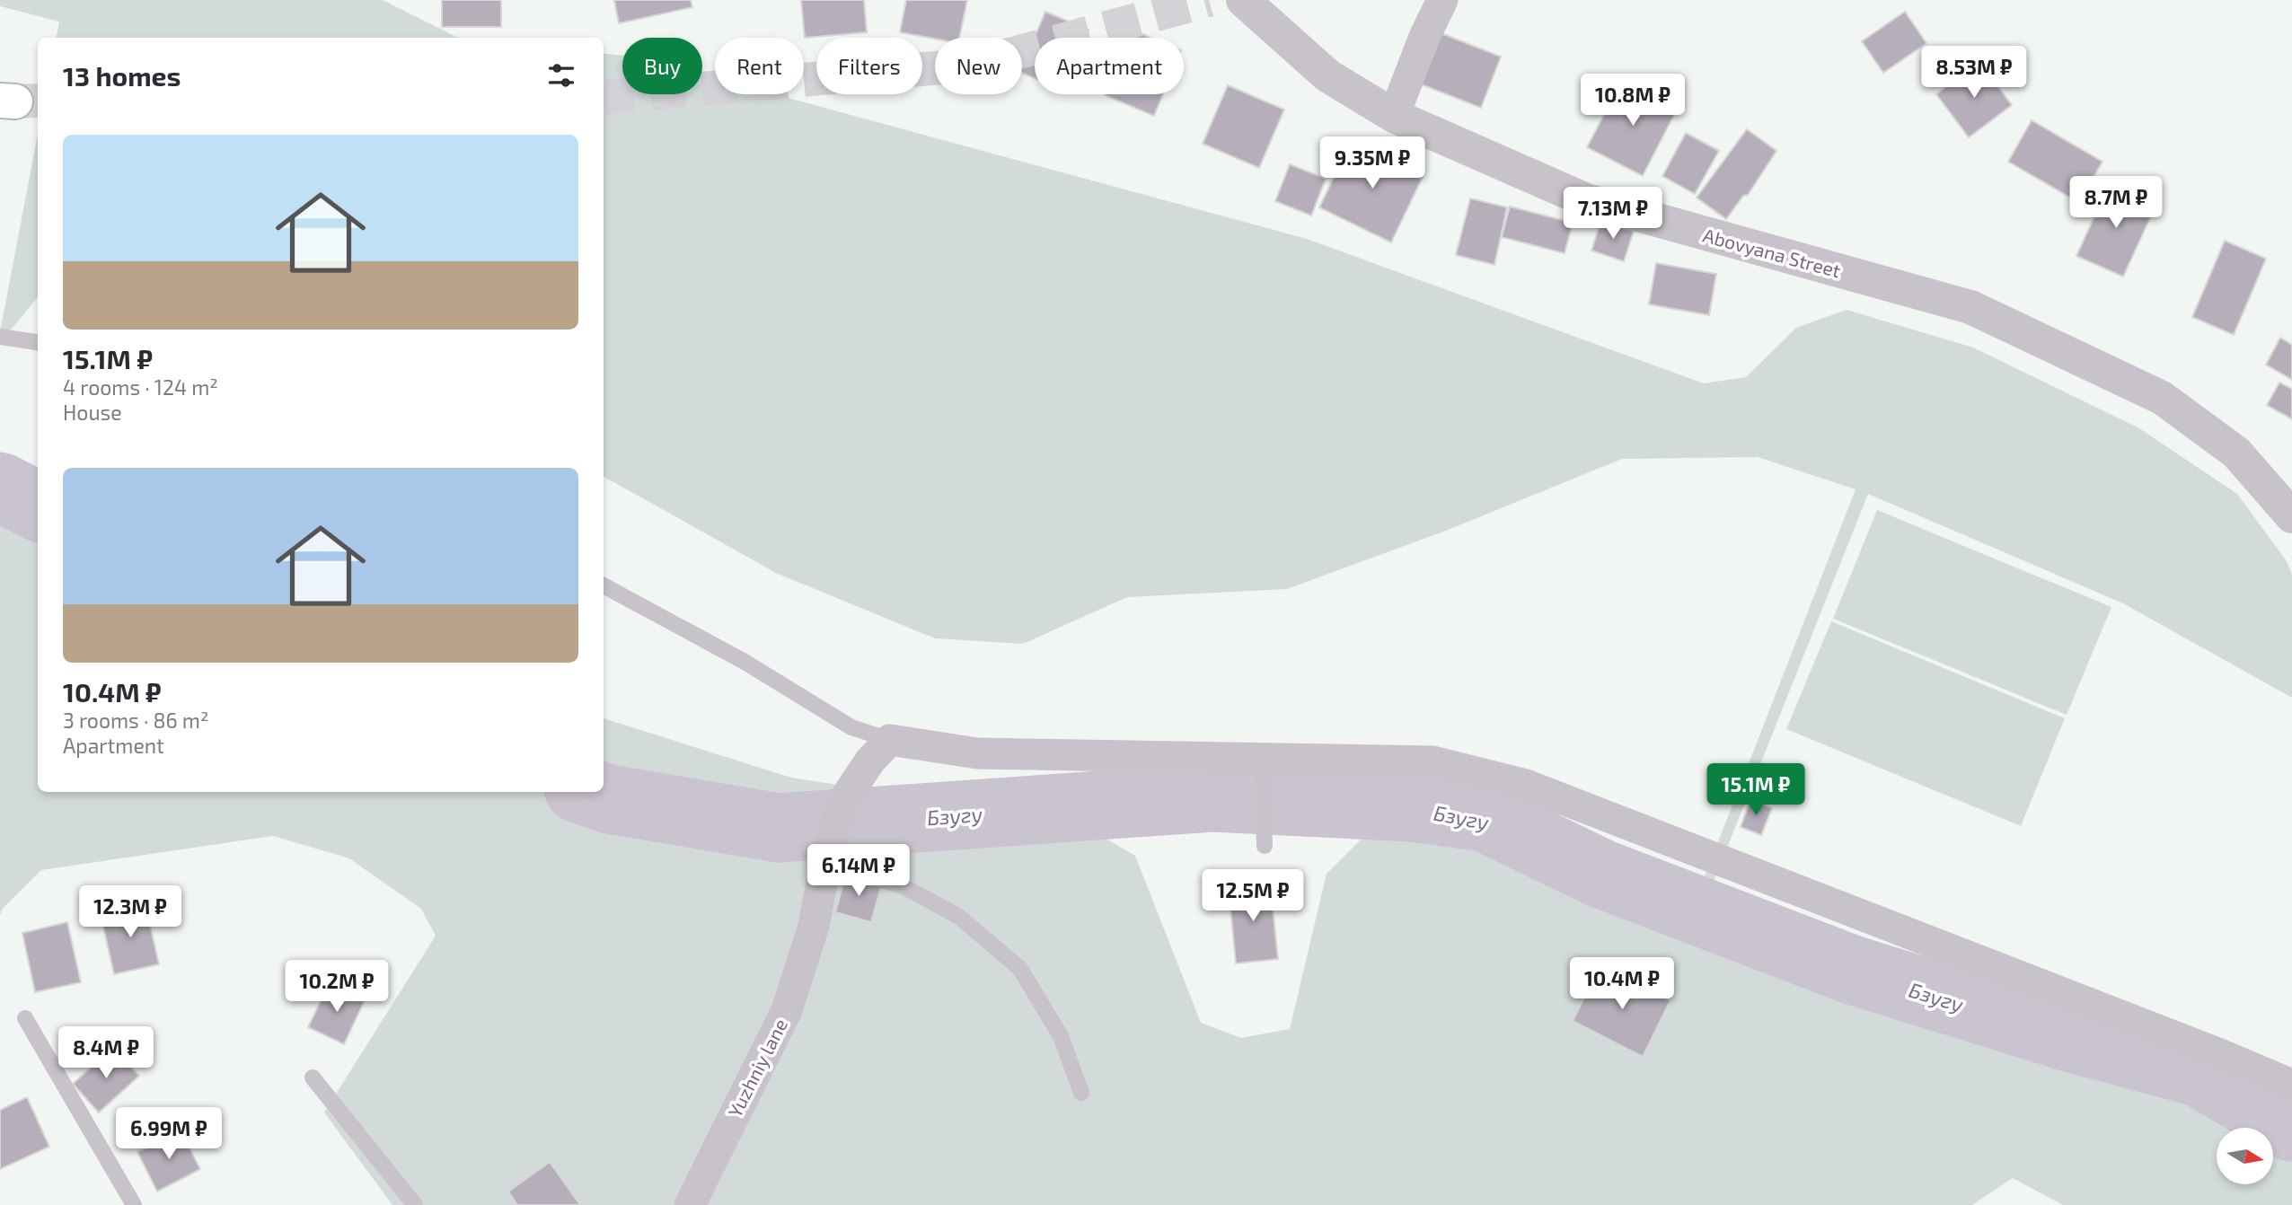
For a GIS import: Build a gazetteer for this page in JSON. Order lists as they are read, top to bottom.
{
  "streets": {
    "street": ["Abovyana Street", "Yuzhniy lane"]
  },
  "water": ["Бзугу"],
  "north": "right",
  "page": {
    "chip": [
      "Buy",
      "Rent",
      "Filters",
      "New",
      "Apartment"
    ],
    "heading": "13 homes",
    "price": [
      "8.53M ₽",
      "10.8M ₽",
      "9.35M ₽",
      "8.7M ₽",
      "7.13M ₽",
      "15.1M ₽",
      "6.14M ₽",
      "12.5M ₽",
      "12.3M ₽",
      "10.4M ₽",
      "10.2M ₽",
      "8.4M ₽",
      "6.99M ₽"
    ],
    "list": [
      {
        "name": "15.1M ₽",
        "note": "4 rooms · 124 m² · House"
      },
      {
        "name": "10.4M ₽",
        "note": "3 rooms · 86 m² · Apartment"
      }
    ]
  }
}
